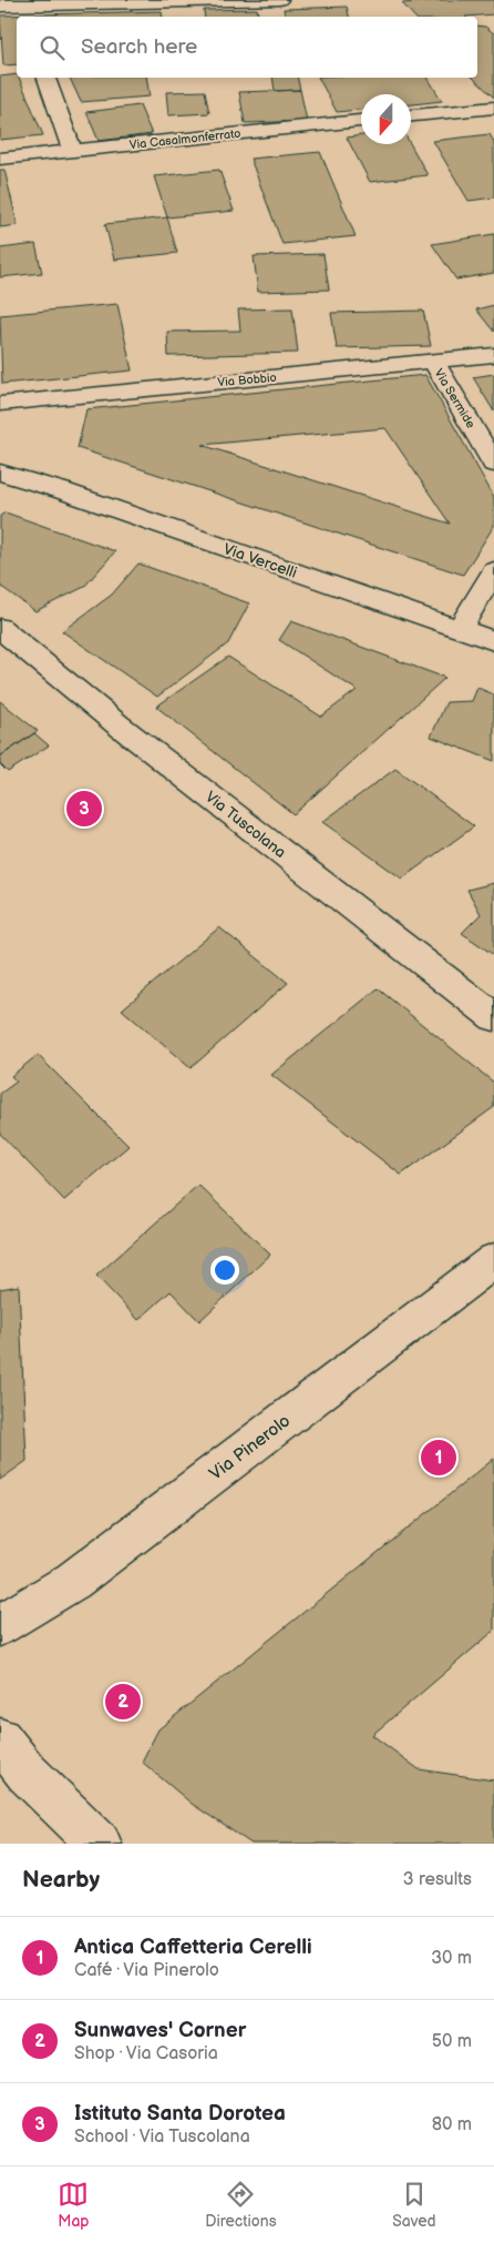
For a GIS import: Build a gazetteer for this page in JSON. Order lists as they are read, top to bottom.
{
  "streets": {
    "street": [
      "Via Casalmonferrato",
      "Via Bobbio",
      "Via Sermide",
      "Via Vercelli",
      "Via Tuscolana",
      "Via Pinerolo"
    ]
  },
  "crossings": [
    ["Via Bobbio", "Via Sermide"]
  ],
  "north": "bottom",
  "page": {
    "search": "Search here",
    "pins": ["3", "1", "2"],
    "heading": ["Nearby", "3 results"],
    "list": [
      {
        "mark": "1",
        "name": "Antica Caffetteria Cerelli",
        "note": "Café · Via Pinerolo",
        "value": "30 m"
      },
      {
        "mark": "2",
        "name": "Sunwaves' Corner",
        "note": "Shop · Via Casoria",
        "value": "50 m"
      },
      {
        "mark": "3",
        "name": "Istituto Santa Dorotea",
        "note": "School · Via Tuscolana",
        "value": "80 m"
      }
    ],
    "nav": ["Map", "Directions", "Saved"]
  }
}
